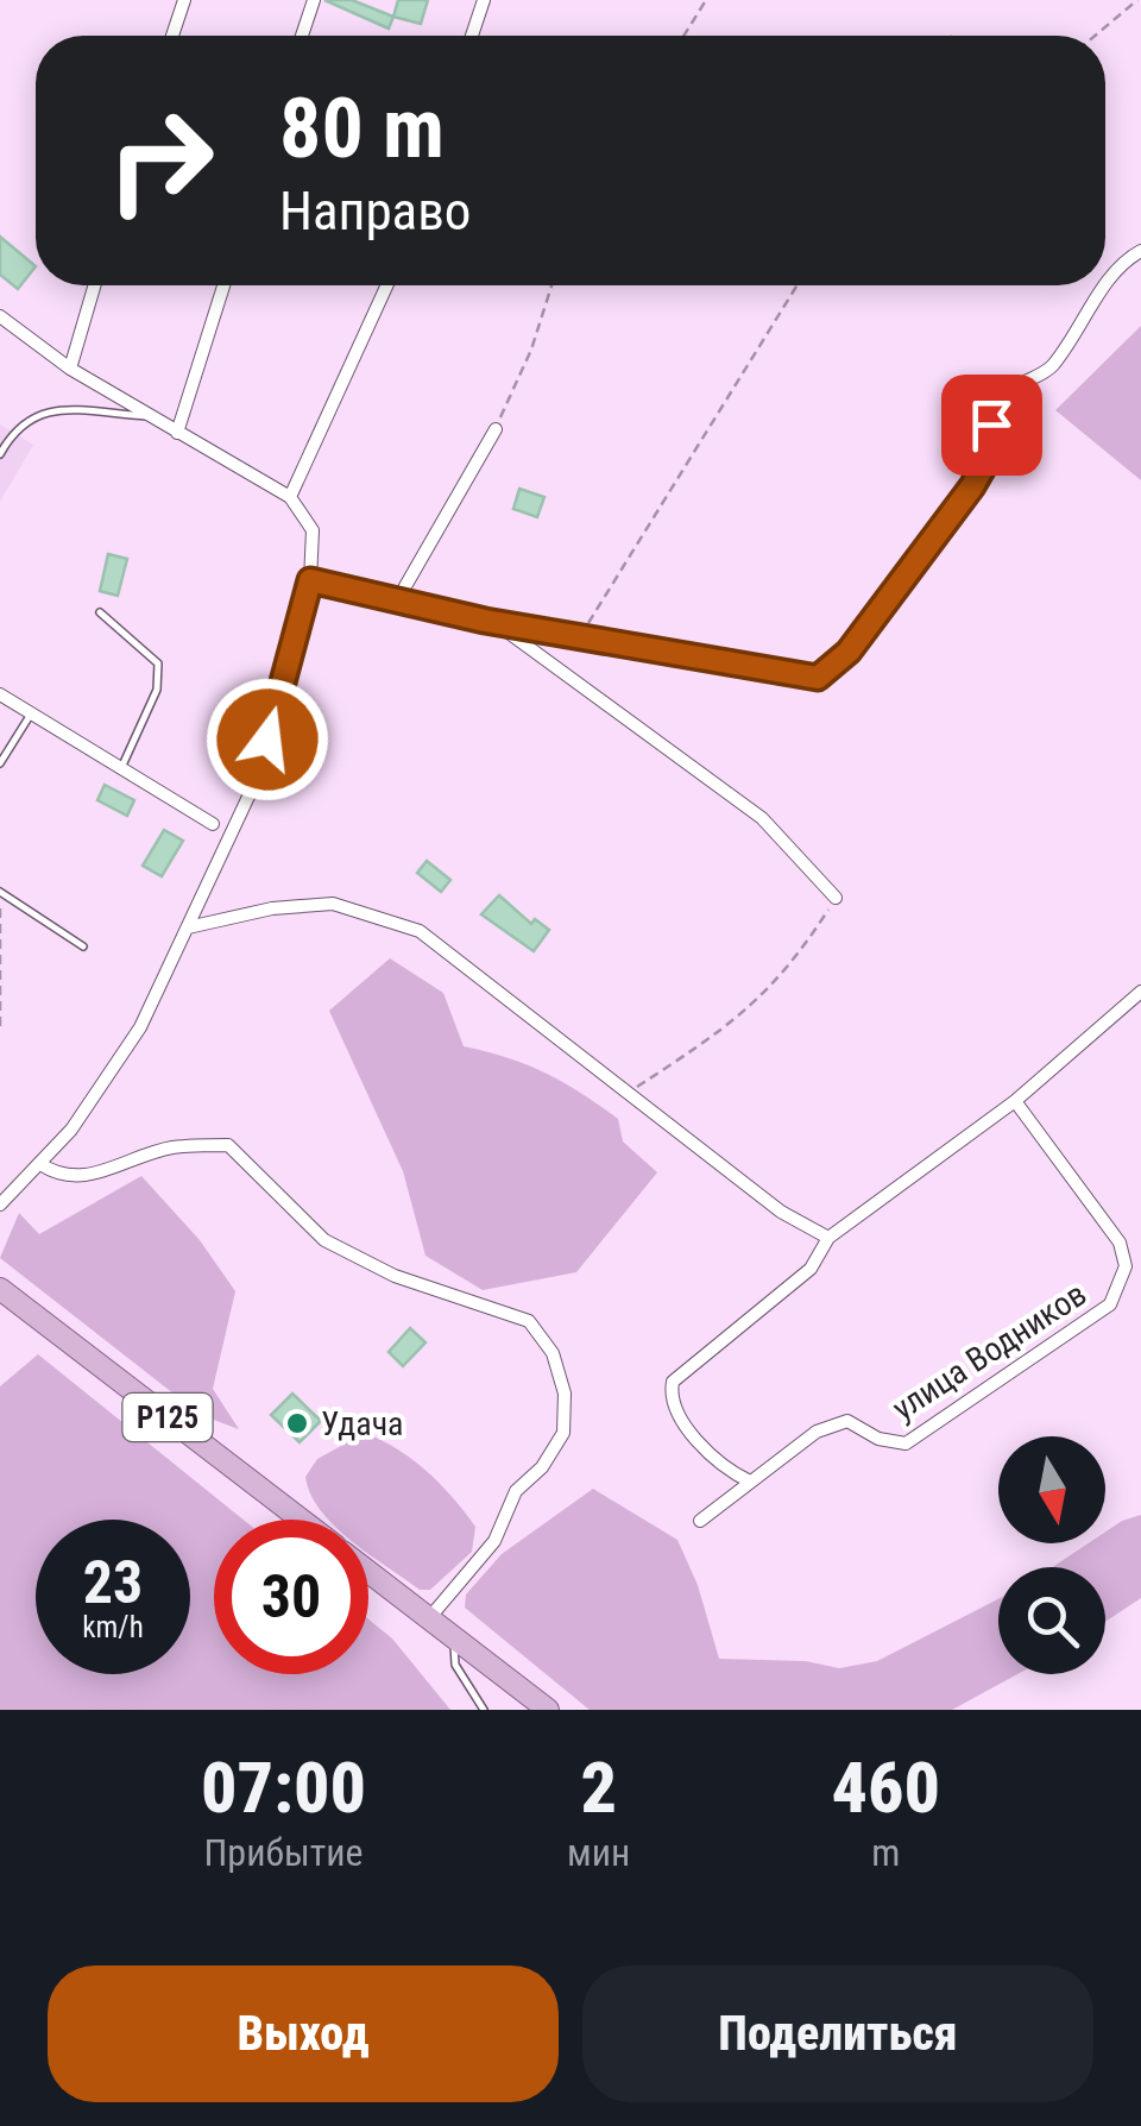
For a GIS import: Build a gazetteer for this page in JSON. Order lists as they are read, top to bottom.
{
  "streets": {
    "main road": ["Р125"],
    "street": ["улица Водников"]
  },
  "places": ["Удача"],
  "north": "bottom",
  "page": {
    "turn": ["80 m", "Направо"],
    "speed": "23 km/h",
    "limit": "30",
    "eta": [
      "07:00",
      "Прибытие",
      "2",
      "мин",
      "460",
      "m"
    ],
    "buttons": ["Выход", "Поделиться"]
  }
}
